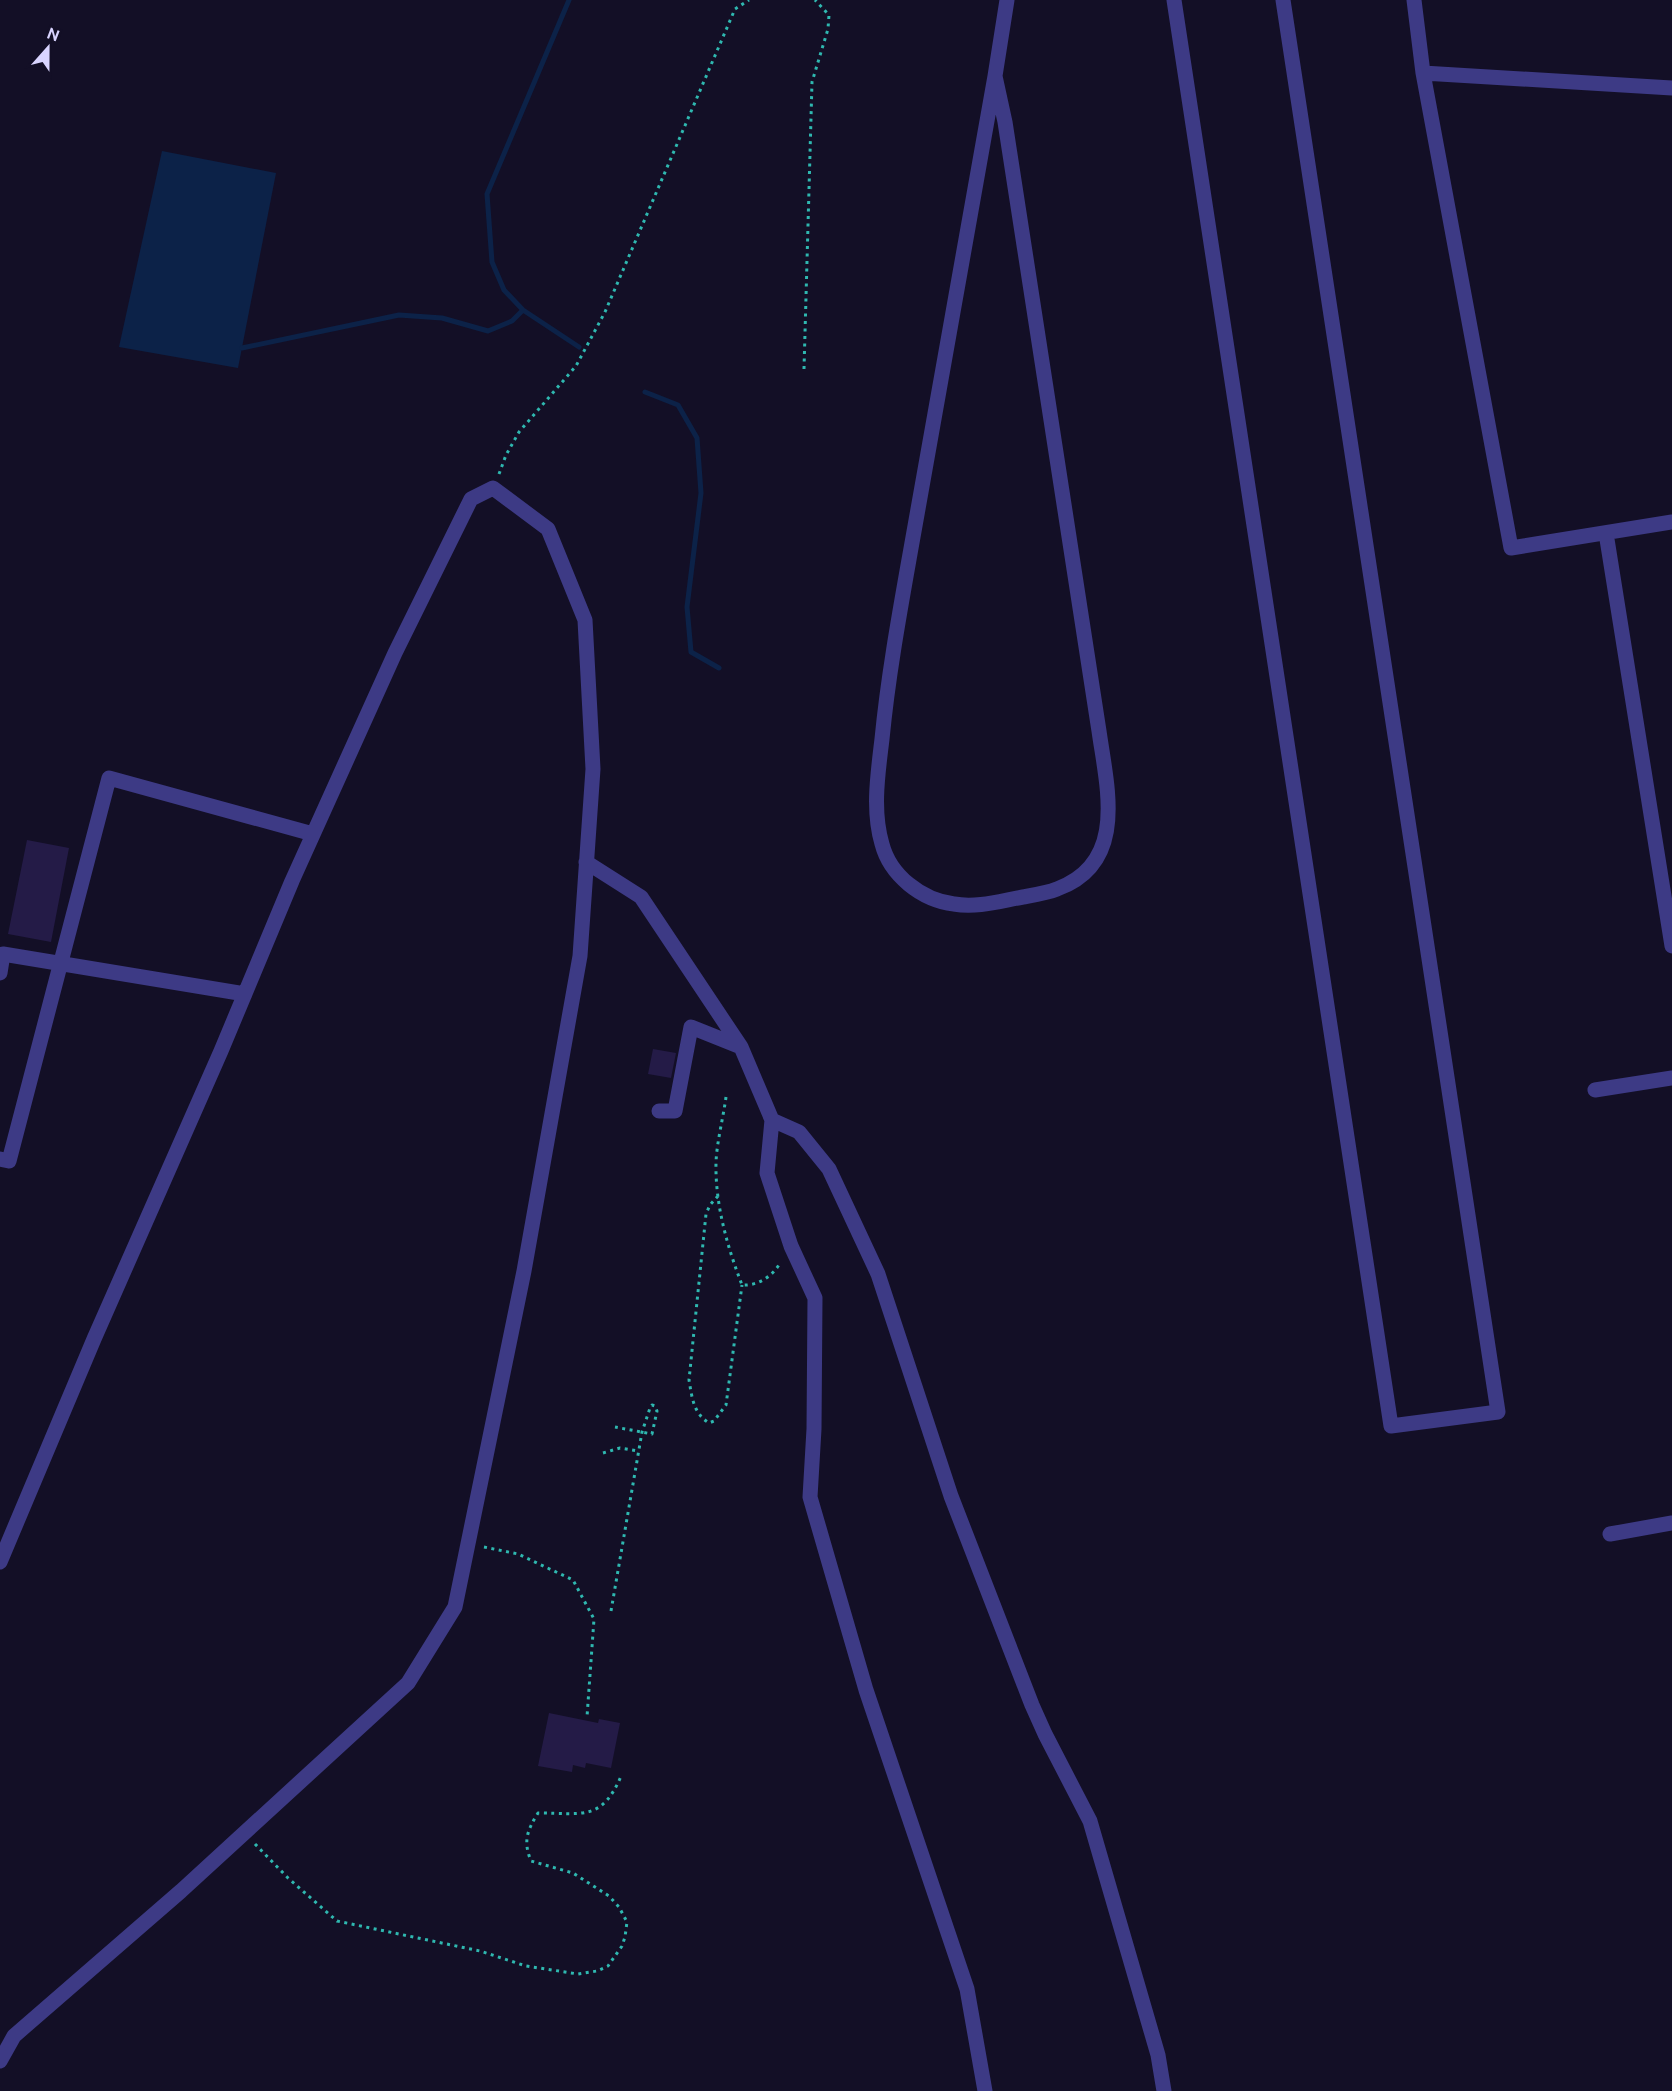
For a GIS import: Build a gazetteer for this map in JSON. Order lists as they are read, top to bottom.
{
  "north": "top"
}
